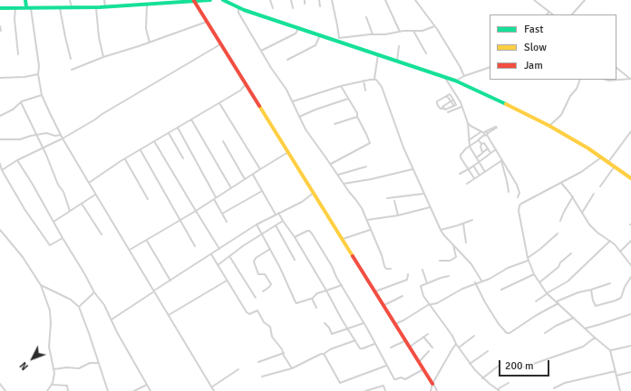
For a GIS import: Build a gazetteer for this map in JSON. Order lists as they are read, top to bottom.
{
  "legend": ["Fast", "Slow", "Jam"],
  "scale_bar": "200 m",
  "north": "bottom left"
}
